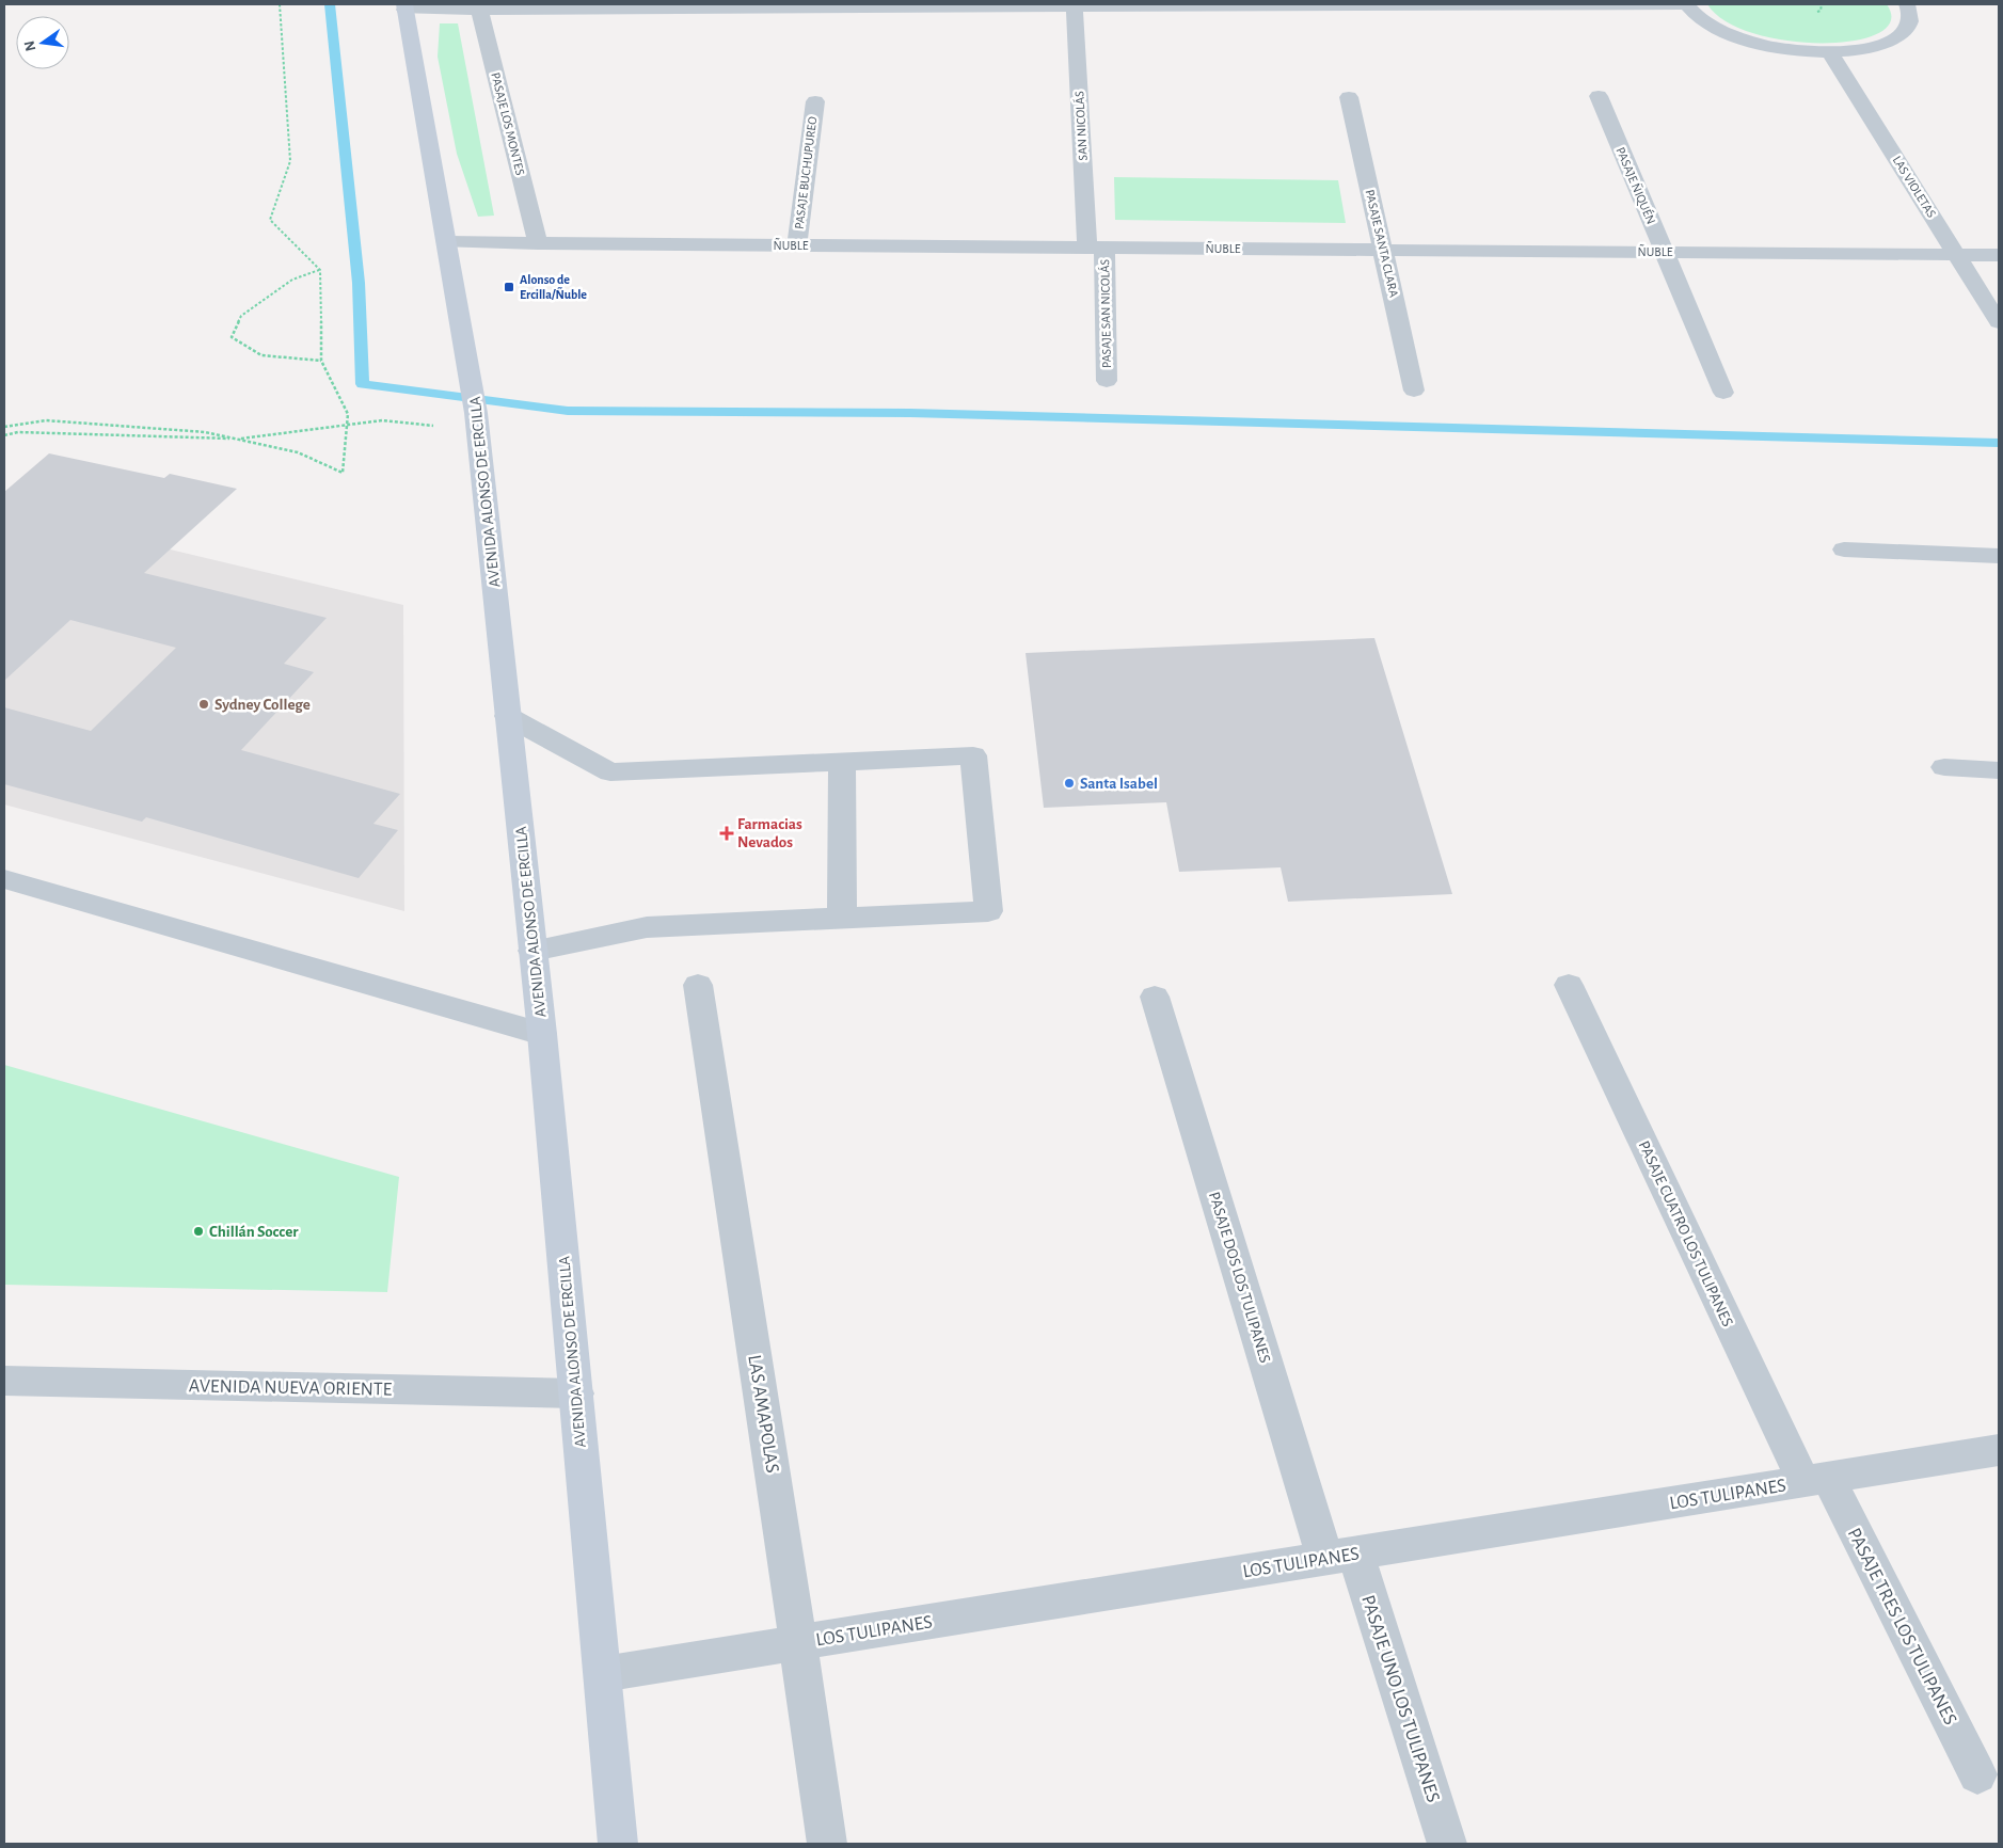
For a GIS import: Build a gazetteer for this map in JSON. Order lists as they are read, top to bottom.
{
  "streets": {
    "main road": ["AVENIDA ALONSO DE ERCILLA"],
    "street": [
      "PASAJE LOS MONTES",
      "SAN NICOLÁS",
      "PASAJE BUCHUPUREO",
      "PASAJE ÑIQUÉN",
      "LAS VIOLETAS",
      "PASAJE SANTA CLARA",
      "ÑUBLE",
      "PASAJE SAN NICOLÁS",
      "PASAJE CUATRO LOS TULIPANES",
      "PASAJE DOS LOS TULIPANES",
      "AVENIDA NUEVA ORIENTE",
      "LAS AMAPOLAS",
      "LOS TULIPANES",
      "PASAJE TRES LOS TULIPANES",
      "PASAJE UNO LOS TULIPANES"
    ]
  },
  "crossings": [
    ["PASAJE LOS MONTES", "ÑUBLE"],
    ["SAN NICOLÁS", "ÑUBLE"],
    ["SAN NICOLÁS", "PASAJE SAN NICOLÁS"],
    ["PASAJE BUCHUPUREO", "ÑUBLE"],
    ["PASAJE ÑIQUÉN", "ÑUBLE"],
    ["LAS VIOLETAS", "ÑUBLE"],
    ["PASAJE SANTA CLARA", "ÑUBLE"],
    ["ÑUBLE", "PASAJE SAN NICOLÁS"],
    ["ÑUBLE", "AVENIDA ALONSO DE ERCILLA"],
    ["AVENIDA ALONSO DE ERCILLA", "AVENIDA NUEVA ORIENTE"],
    ["AVENIDA ALONSO DE ERCILLA", "LOS TULIPANES"],
    ["PASAJE CUATRO LOS TULIPANES", "LOS TULIPANES"],
    ["PASAJE CUATRO LOS TULIPANES", "PASAJE TRES LOS TULIPANES"],
    ["PASAJE DOS LOS TULIPANES", "LOS TULIPANES"],
    ["PASAJE DOS LOS TULIPANES", "PASAJE UNO LOS TULIPANES"],
    ["LAS AMAPOLAS", "LOS TULIPANES"],
    ["LOS TULIPANES", "PASAJE TRES LOS TULIPANES"],
    ["LOS TULIPANES", "PASAJE UNO LOS TULIPANES"]
  ],
  "places": {
    "transit": ["Alonso de Ercilla/Ñuble"],
    "other": ["Sydney College", "Santa Isabel", "Chillán Soccer"],
    "health": ["Farmacias Nevados"]
  },
  "north": "left"
}
